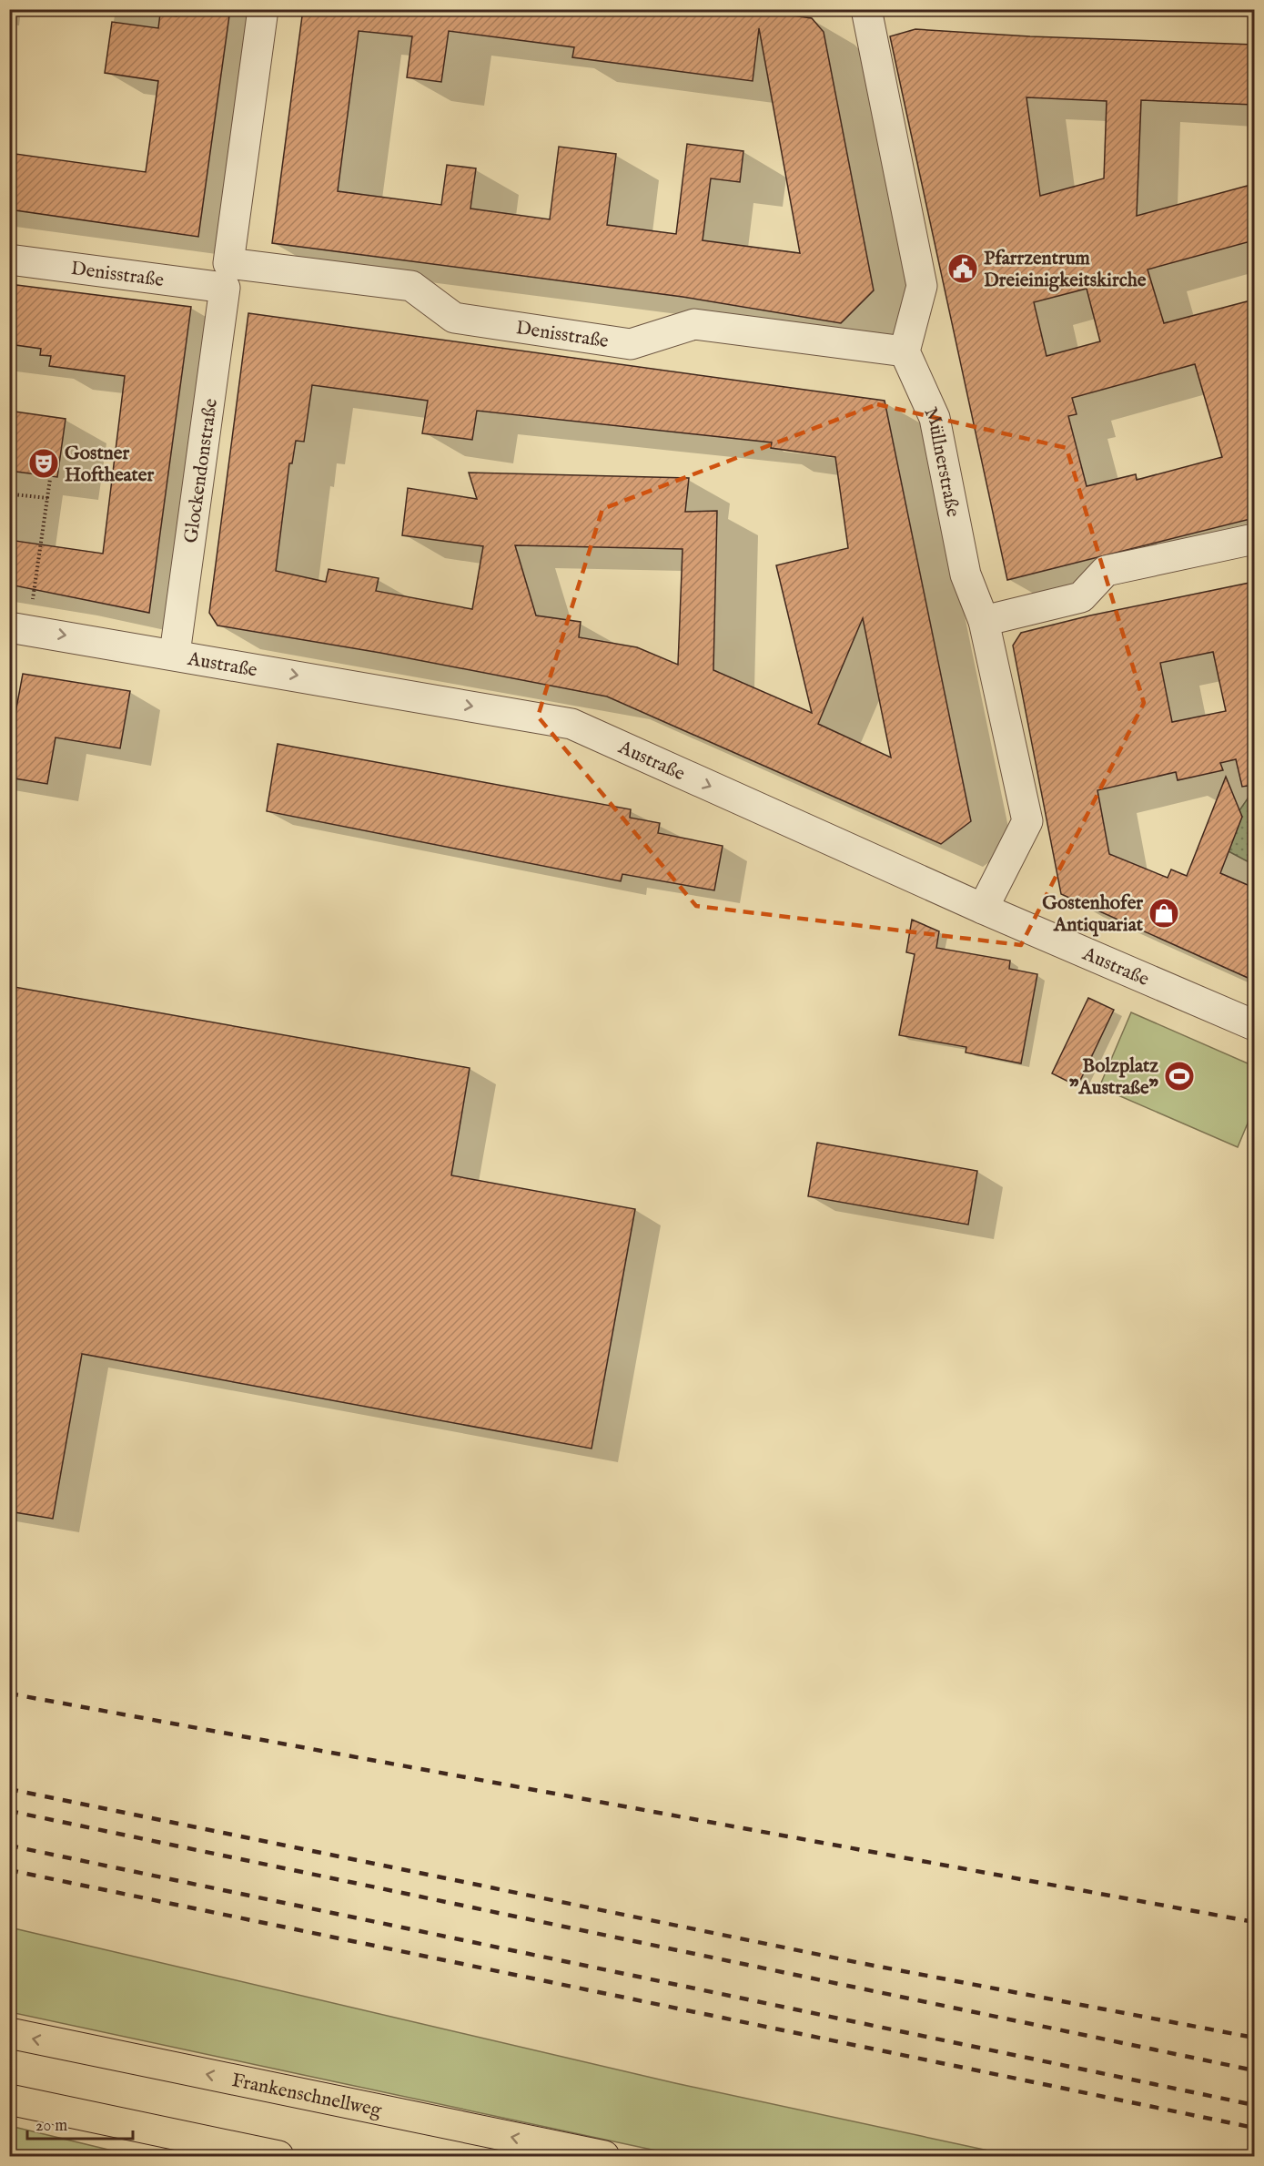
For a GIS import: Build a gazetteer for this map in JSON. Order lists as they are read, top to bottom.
{
  "streets": {
    "highway": ["Frankenschnellweg"],
    "street": [
      "Denisstraße",
      "Müllnerstraße",
      "Glockendonstraße",
      "Austraße"
    ]
  },
  "crossings": [
    ["Denisstraße", "Müllnerstraße"],
    ["Denisstraße", "Glockendonstraße"],
    ["Müllnerstraße", "Austraße"],
    ["Glockendonstraße", "Austraße"]
  ],
  "one_way": ["Austraße"],
  "places": {
    "public building": ["Pfarrzentrum Dreieinigkeitskirche"],
    "theatre": ["Gostner Hoftheater"],
    "shop": ["Gostenhofer Antiquariat"],
    "sports": ["Bolzplatz \"Austraße\""]
  },
  "scale_bar": "20 m"
}
